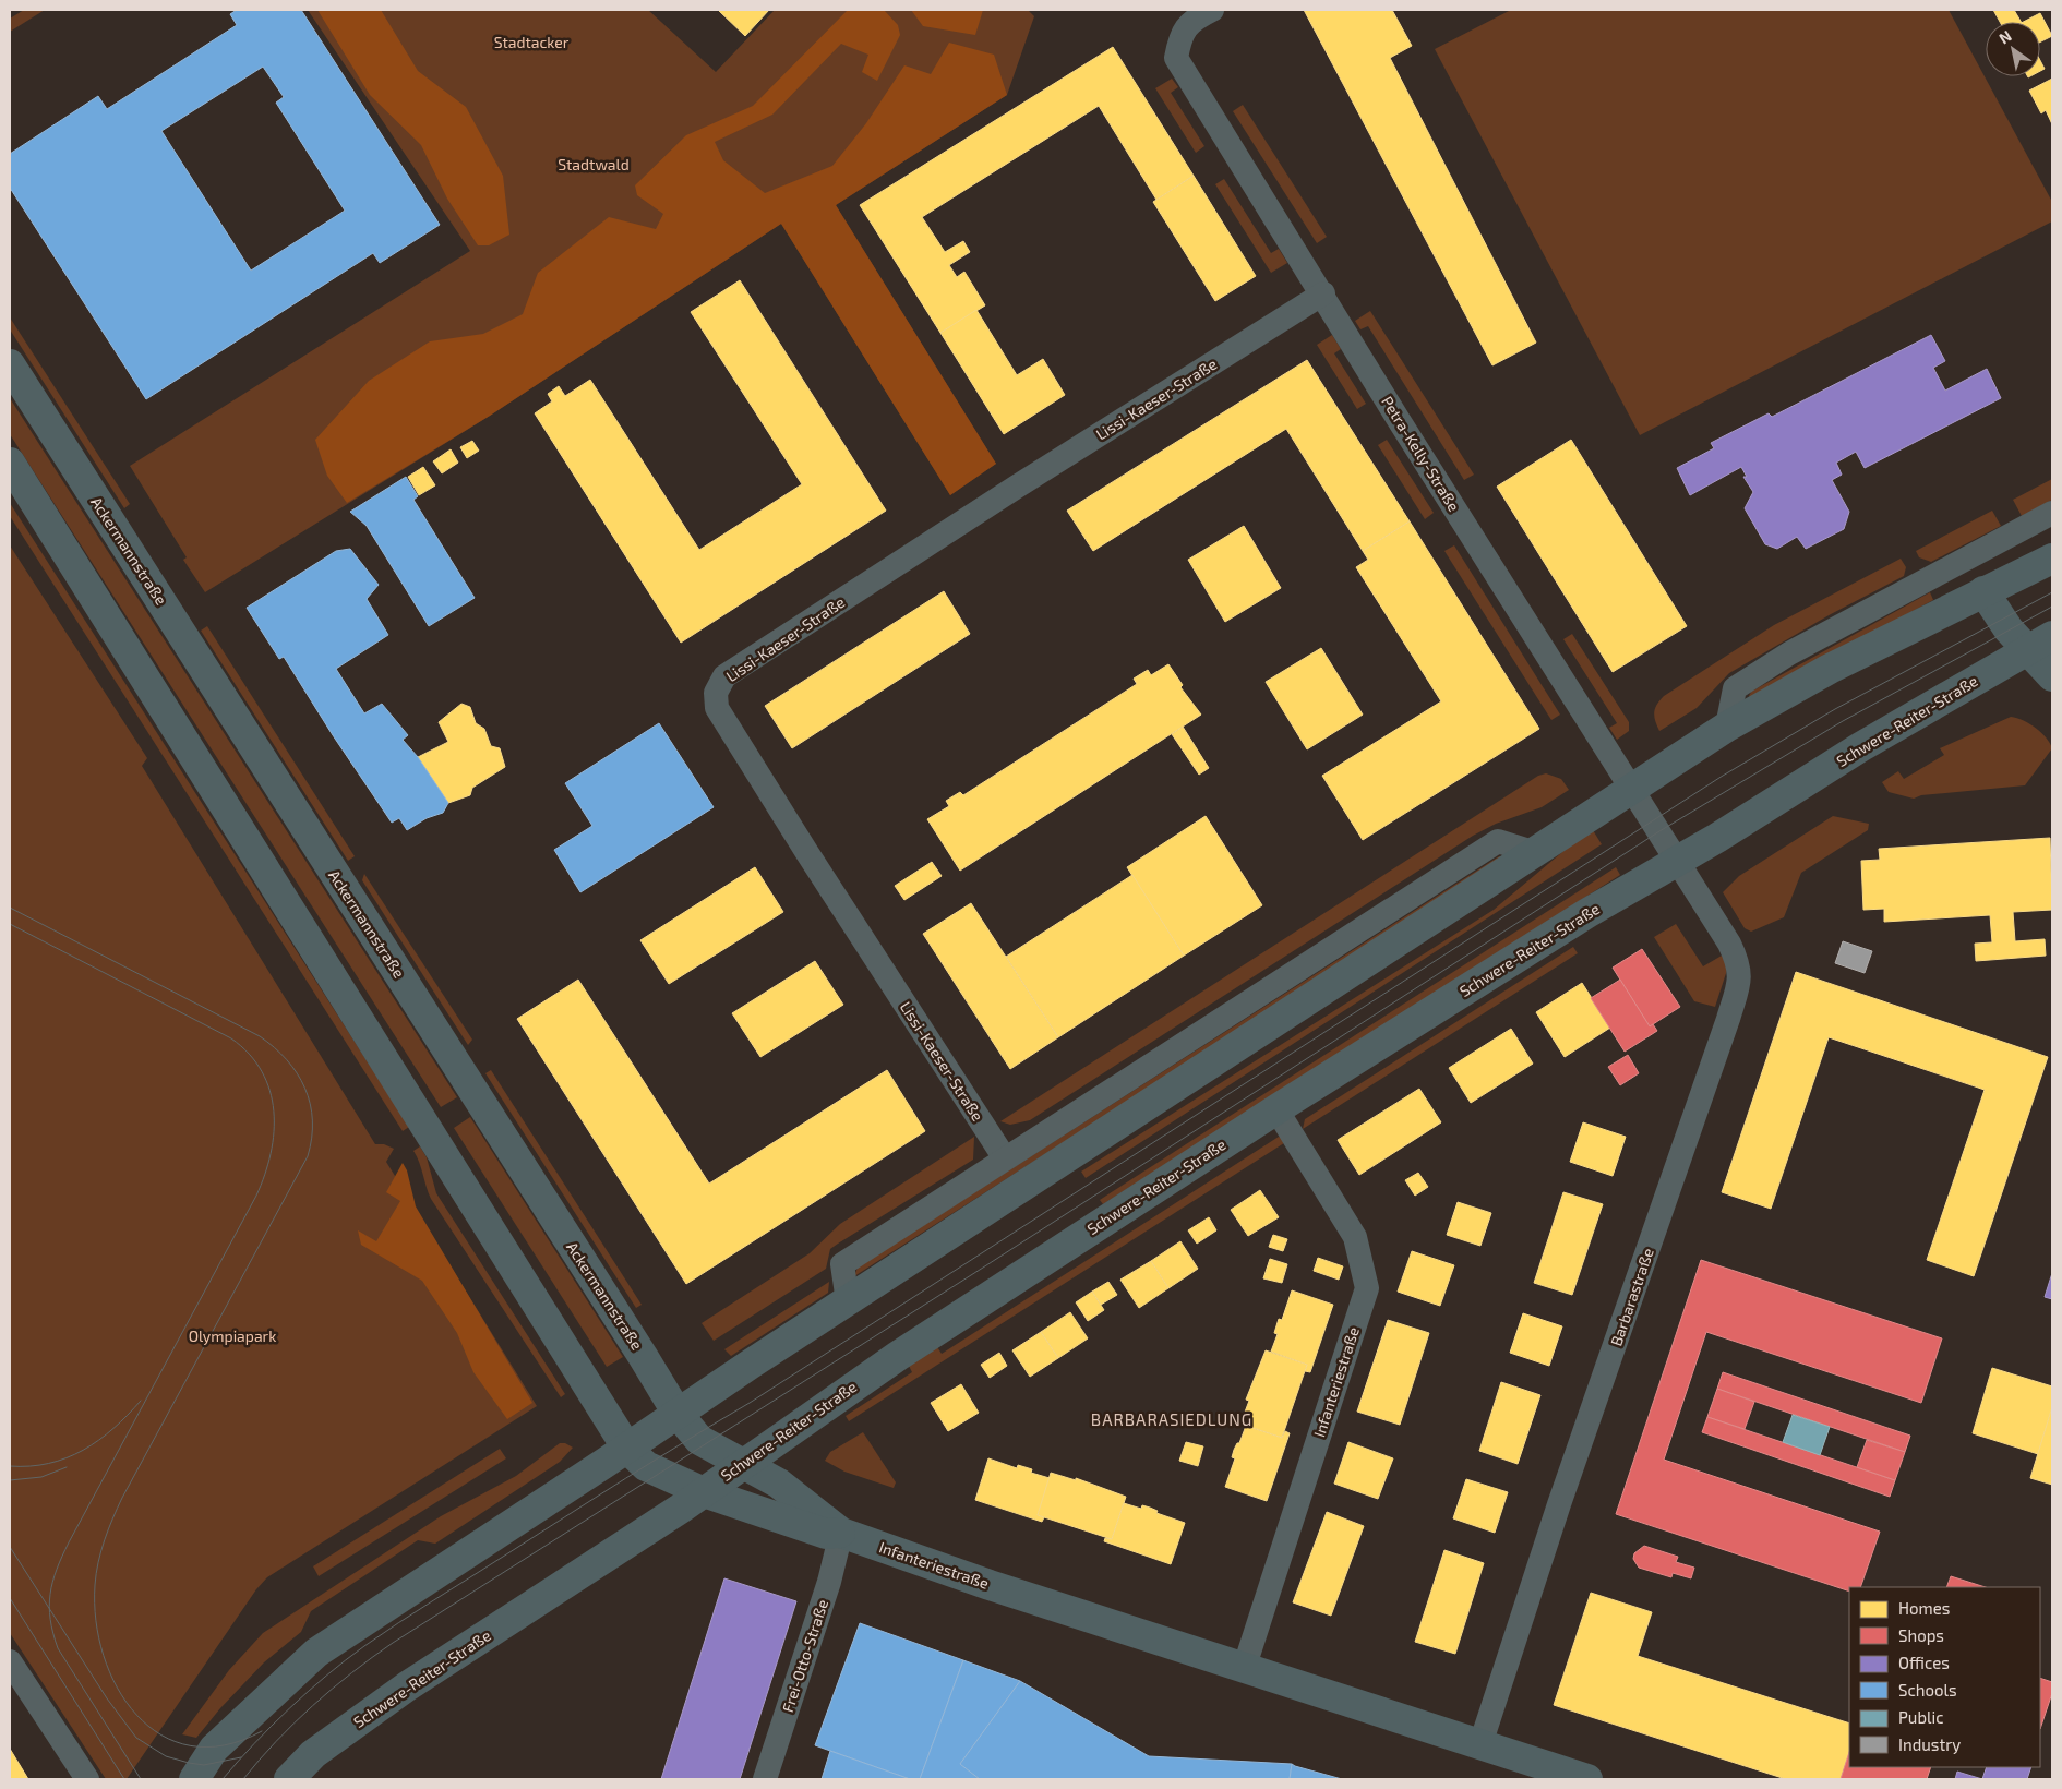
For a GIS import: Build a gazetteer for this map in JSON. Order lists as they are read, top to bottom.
{
  "streets": {
    "main road": ["Ackermannstraße", "Schwere-Reiter-Straße", "Infanteriestraße"],
    "street": [
      "Lissi-Kaeser-Straße",
      "Petra-Kelly-Straße",
      "Barbarastraße",
      "Frei-Otto-Straße"
    ]
  },
  "crossings": [
    ["Lissi-Kaeser-Straße", "Petra-Kelly-Straße"],
    ["Petra-Kelly-Straße", "Schwere-Reiter-Straße"],
    ["Petra-Kelly-Straße", "Barbarastraße"],
    ["Ackermannstraße", "Schwere-Reiter-Straße"],
    ["Ackermannstraße", "Infanteriestraße"],
    ["Schwere-Reiter-Straße", "Barbarastraße"],
    ["Schwere-Reiter-Straße", "Infanteriestraße"],
    ["Barbarastraße", "Infanteriestraße"],
    ["Infanteriestraße", "Frei-Otto-Straße"]
  ],
  "districts": ["BARBARASIEDLUNG"],
  "parks": ["Stadtacker", "Stadtwald", "Olympiapark"],
  "legend": [
    "Homes",
    "Shops",
    "Offices",
    "Schools",
    "Public",
    "Industry"
  ],
  "north": "top left"
}
